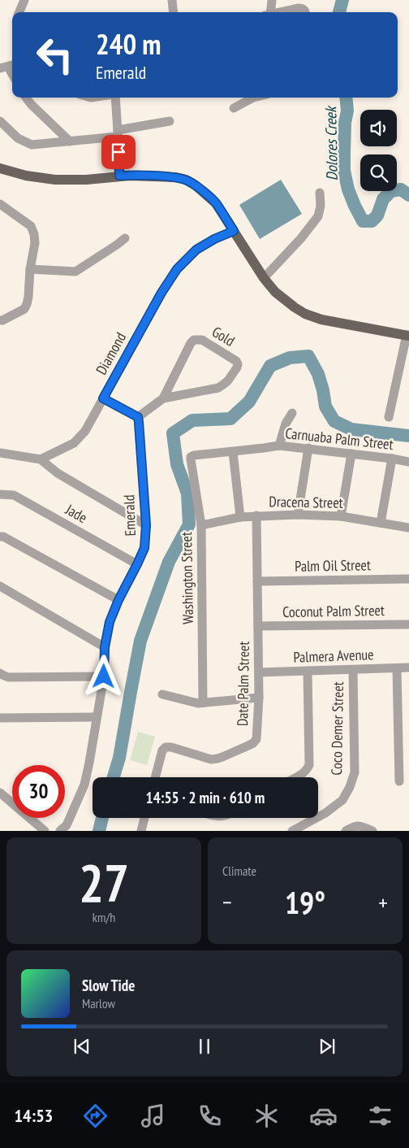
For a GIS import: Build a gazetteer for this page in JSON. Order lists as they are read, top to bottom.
{
  "streets": {
    "street": [
      "Gold",
      "Diamond",
      "Carnuaba Palm Street",
      "Dracena Street",
      "Jade",
      "Emerald",
      "Palm Oil Street",
      "Washington Street",
      "Coconut Palm Street",
      "Palmera Avenue",
      "Date Palm Street",
      "Coco Demer Street"
    ]
  },
  "crossings": [
    ["Gold", "Emerald"],
    ["Carnuaba Palm Street", "Washington Street"],
    ["Dracena Street", "Washington Street"],
    ["Dracena Street", "Date Palm Street"],
    ["Jade", "Emerald"],
    ["Palm Oil Street", "Date Palm Street"],
    ["Coconut Palm Street", "Date Palm Street"],
    ["Palmera Avenue", "Date Palm Street"],
    ["Palmera Avenue", "Coco Demer Street"]
  ],
  "water": ["Dolores Creek"],
  "page": {
    "turn": ["240 m", "Emerald"],
    "limit": "30",
    "trip": "14:55 · 2 min · 610 m",
    "tile": [
      ["27", "km/h"],
      "Climate"
    ],
    "heat": ["−", "19°", "+"],
    "song": ["Slow Tide", "Marlow"],
    "tabs": "14:53"
  }
}
